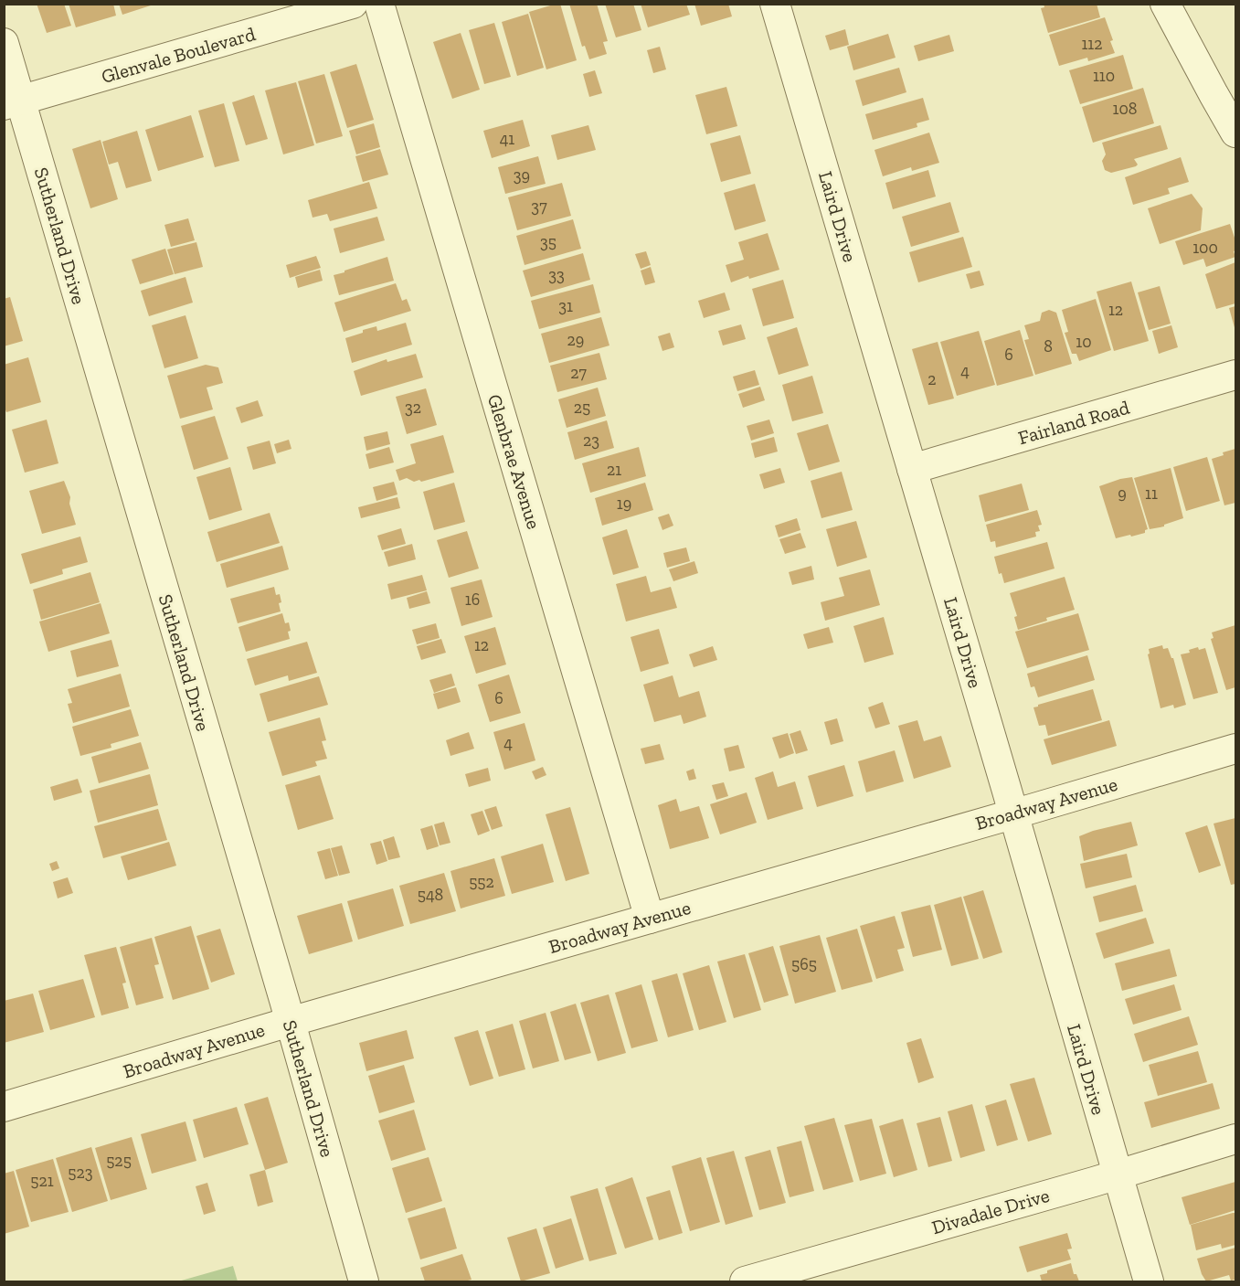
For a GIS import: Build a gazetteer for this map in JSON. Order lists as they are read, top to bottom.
{
  "streets": {
    "street": [
      "Glenvale Boulevard",
      "Laird Drive",
      "Sutherland Drive",
      "Fairland Road",
      "Glenbrae Avenue",
      "Broadway Avenue",
      "Divadale Drive"
    ]
  },
  "crossings": [
    ["Glenvale Boulevard", "Sutherland Drive"],
    ["Laird Drive", "Fairland Road"],
    ["Laird Drive", "Broadway Avenue"],
    ["Laird Drive", "Divadale Drive"],
    ["Sutherland Drive", "Broadway Avenue"],
    ["Glenbrae Avenue", "Broadway Avenue"]
  ],
  "house_numbers": [
    "112",
    "110",
    "108",
    "41",
    "39",
    "37",
    "35",
    "100",
    "33",
    "31",
    "12",
    "29",
    "10",
    "8",
    "6",
    "4",
    "27",
    "2",
    "32",
    "25",
    "23",
    "21",
    "9",
    "11",
    "19",
    "16",
    "12",
    "6",
    "4",
    "552",
    "548",
    "565",
    "525",
    "523",
    "521"
  ]
}
